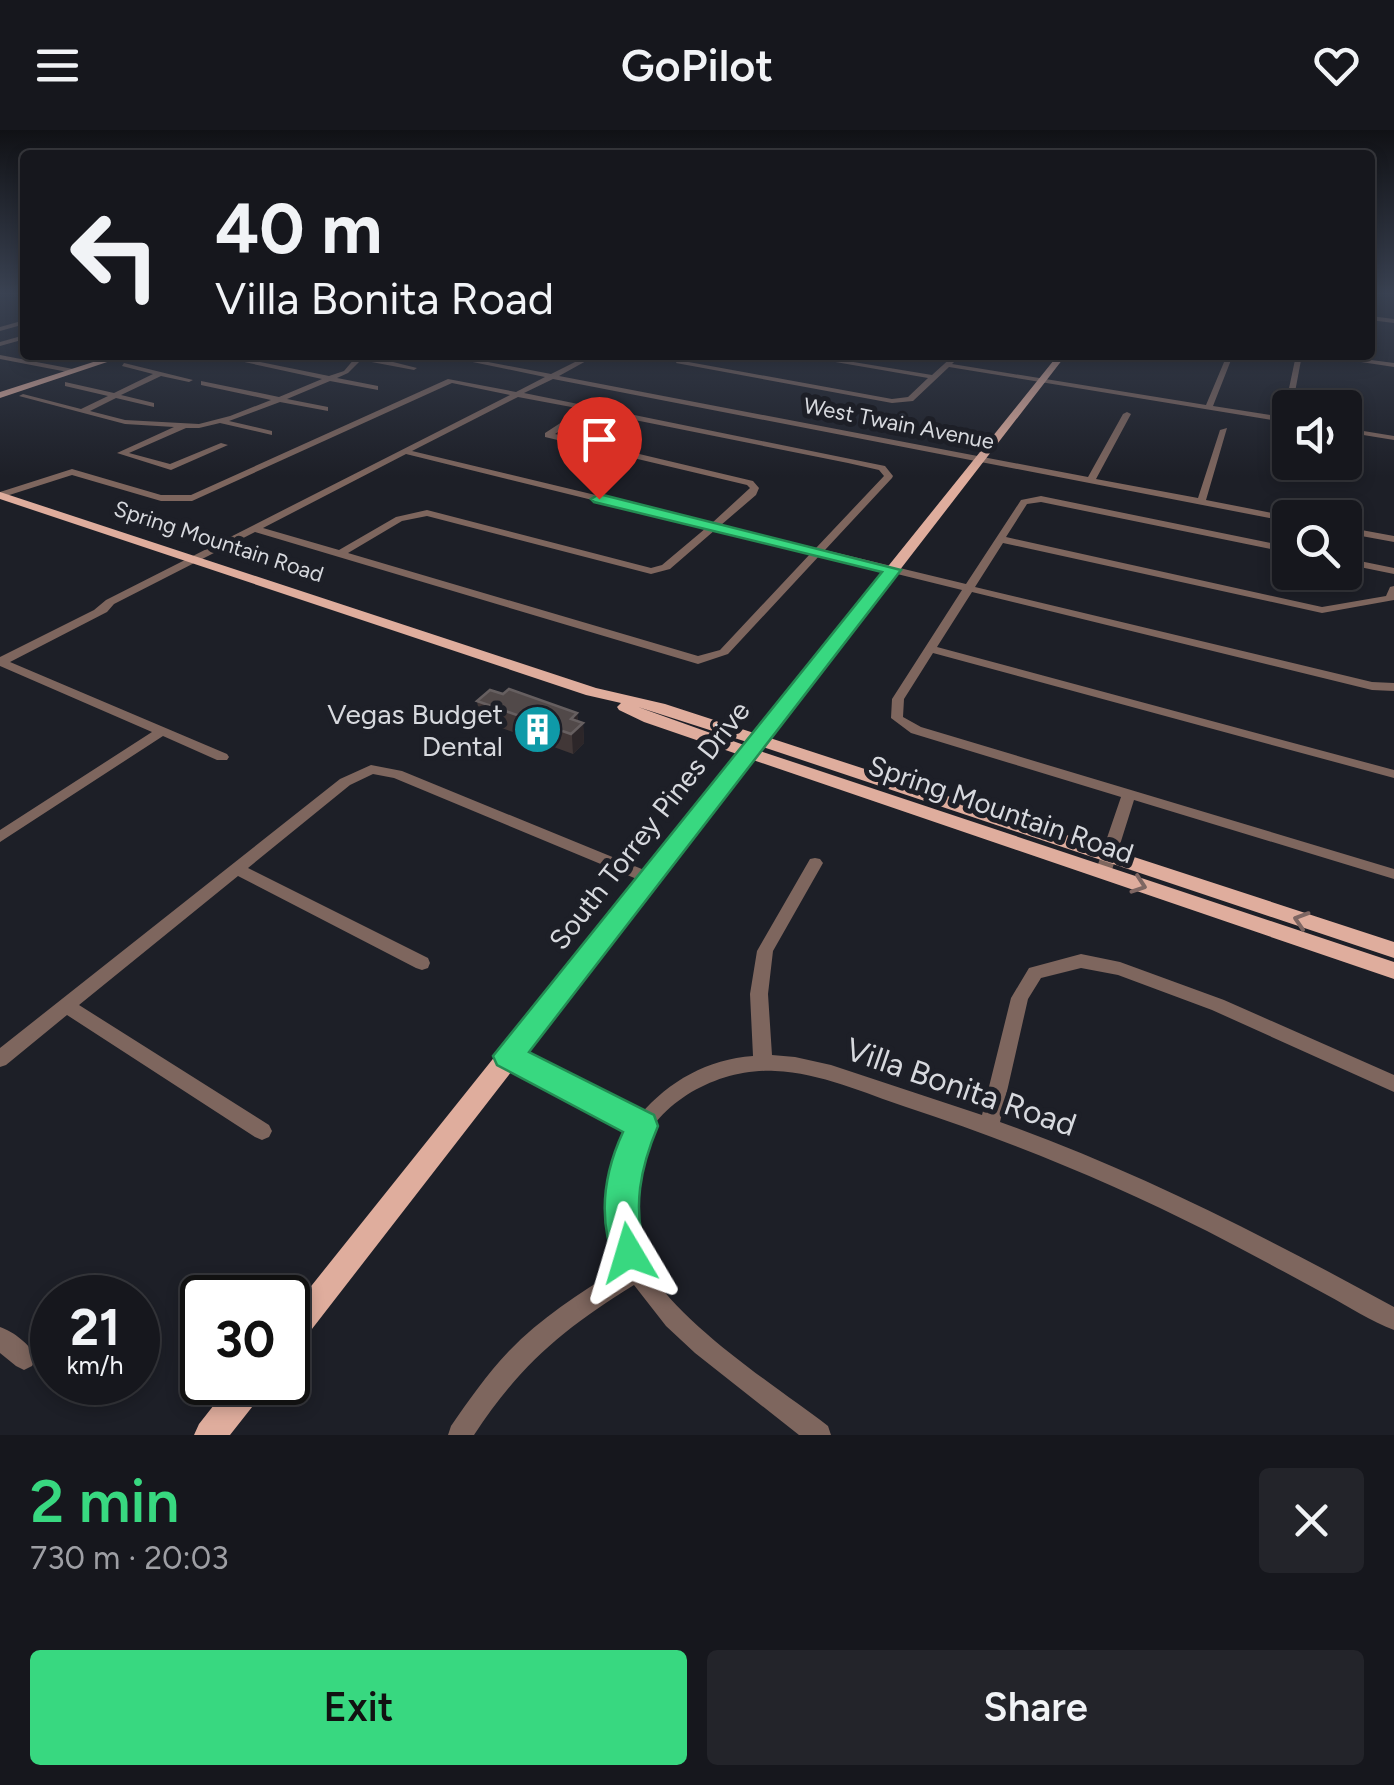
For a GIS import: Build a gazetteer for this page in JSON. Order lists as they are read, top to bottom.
{
  "streets": {
    "main road": ["Spring Mountain Road", "South Torrey Pines Drive"],
    "street": ["West Twain Avenue", "Villa Bonita Road"]
  },
  "crossings": [
    ["West Twain Avenue", "South Torrey Pines Drive"],
    ["Spring Mountain Road", "South Torrey Pines Drive"]
  ],
  "places": {
    "building": ["Vegas Budget Dental"]
  },
  "page": {
    "header": "GoPilot",
    "turn": ["40 m", "Villa Bonita Road"],
    "speed": "21 km/h",
    "limit": "30",
    "heading": ["2 min", "730 m · 20:03"],
    "buttons": ["Exit", "Share"]
  }
}
